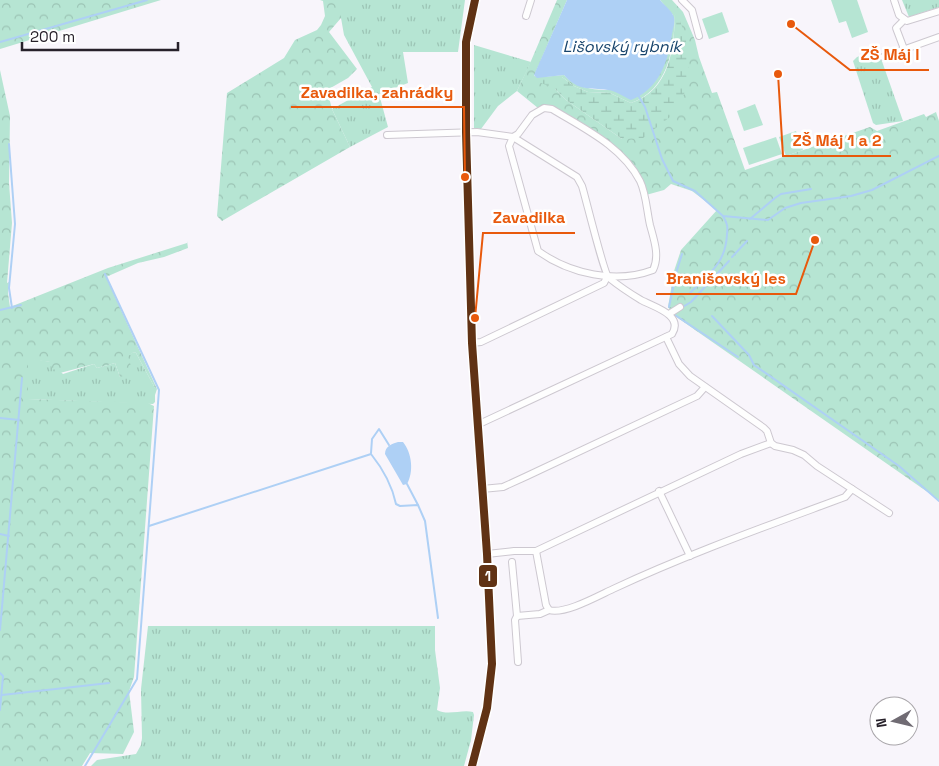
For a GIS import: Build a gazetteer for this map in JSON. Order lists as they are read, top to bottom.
{
  "water": ["Lišovský rybník"],
  "places": [
    "ZŠ Máj I",
    "ZŠ Máj 1 a 2",
    "Zavadilka, zahrádky",
    "Branišovský les",
    "Zavadilka"
  ],
  "lines": ["transit line 1"],
  "scale_bar": "200 m",
  "north": "left"
}
